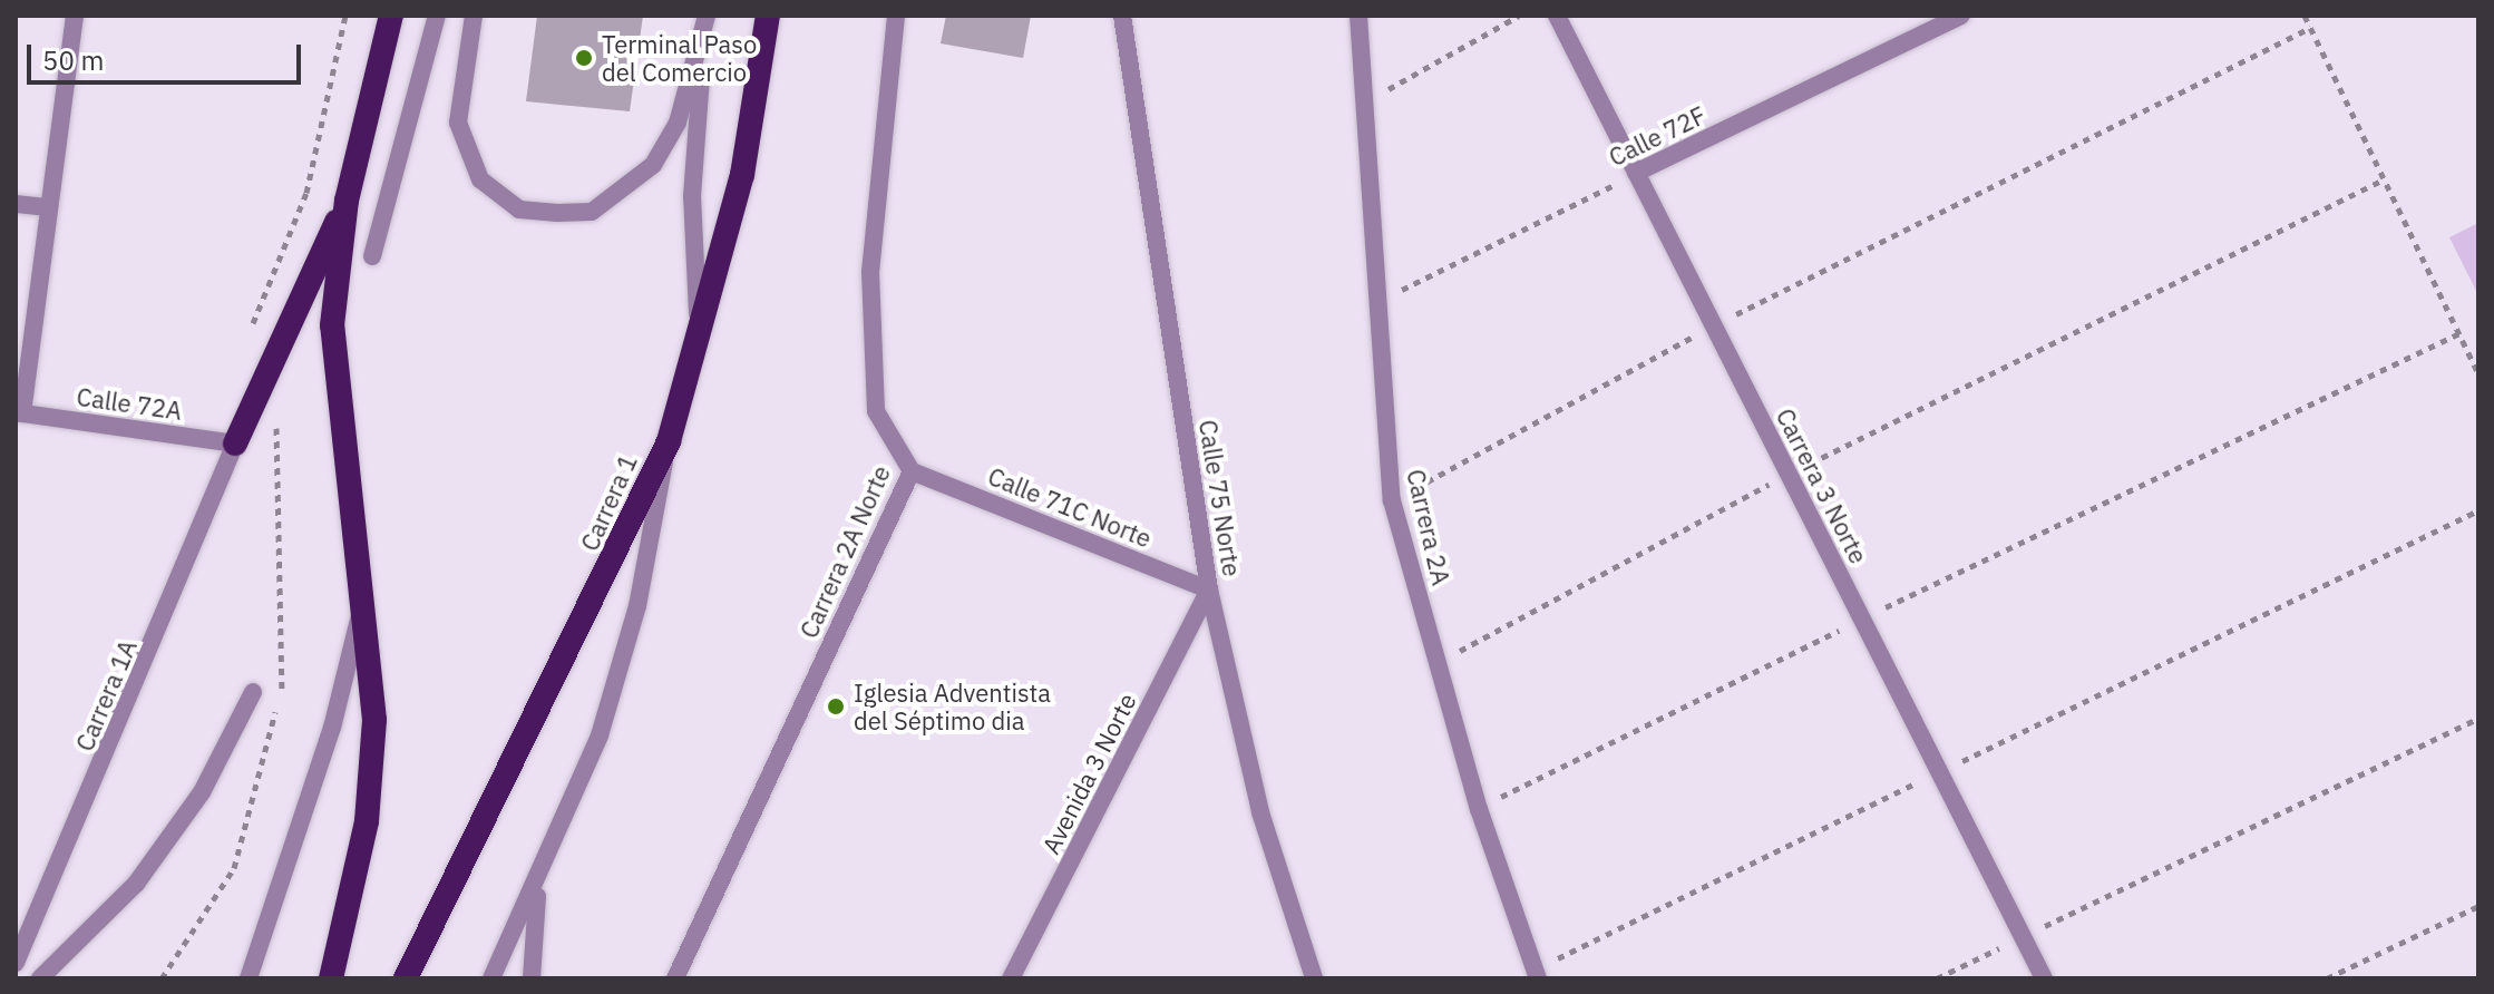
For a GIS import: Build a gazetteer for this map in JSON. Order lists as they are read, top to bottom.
{
  "streets": {
    "highway": ["Carrera 1"],
    "street": [
      "Calle 72F",
      "Calle 72A",
      "Carrera 3 Norte",
      "Calle 75 Norte",
      "Calle 71C Norte",
      "Carrera 2A",
      "Carrera 2A Norte",
      "Carrera 1A",
      "Avenida 3 Norte"
    ]
  },
  "crossings": [
    ["Calle 72F", "Carrera 3 Norte"],
    ["Calle 72F", "Carrera 2A"],
    ["Calle 72A", "Carrera 1A"],
    ["Calle 75 Norte", "Calle 71C Norte"],
    ["Calle 75 Norte", "Avenida 3 Norte"],
    ["Calle 71C Norte", "Carrera 2A Norte"],
    ["Calle 71C Norte", "Avenida 3 Norte"]
  ],
  "places": ["Terminal Paso del Comercio", "Iglesia Adventista del Séptimo dia"],
  "scale_bar": "50 m"
}
